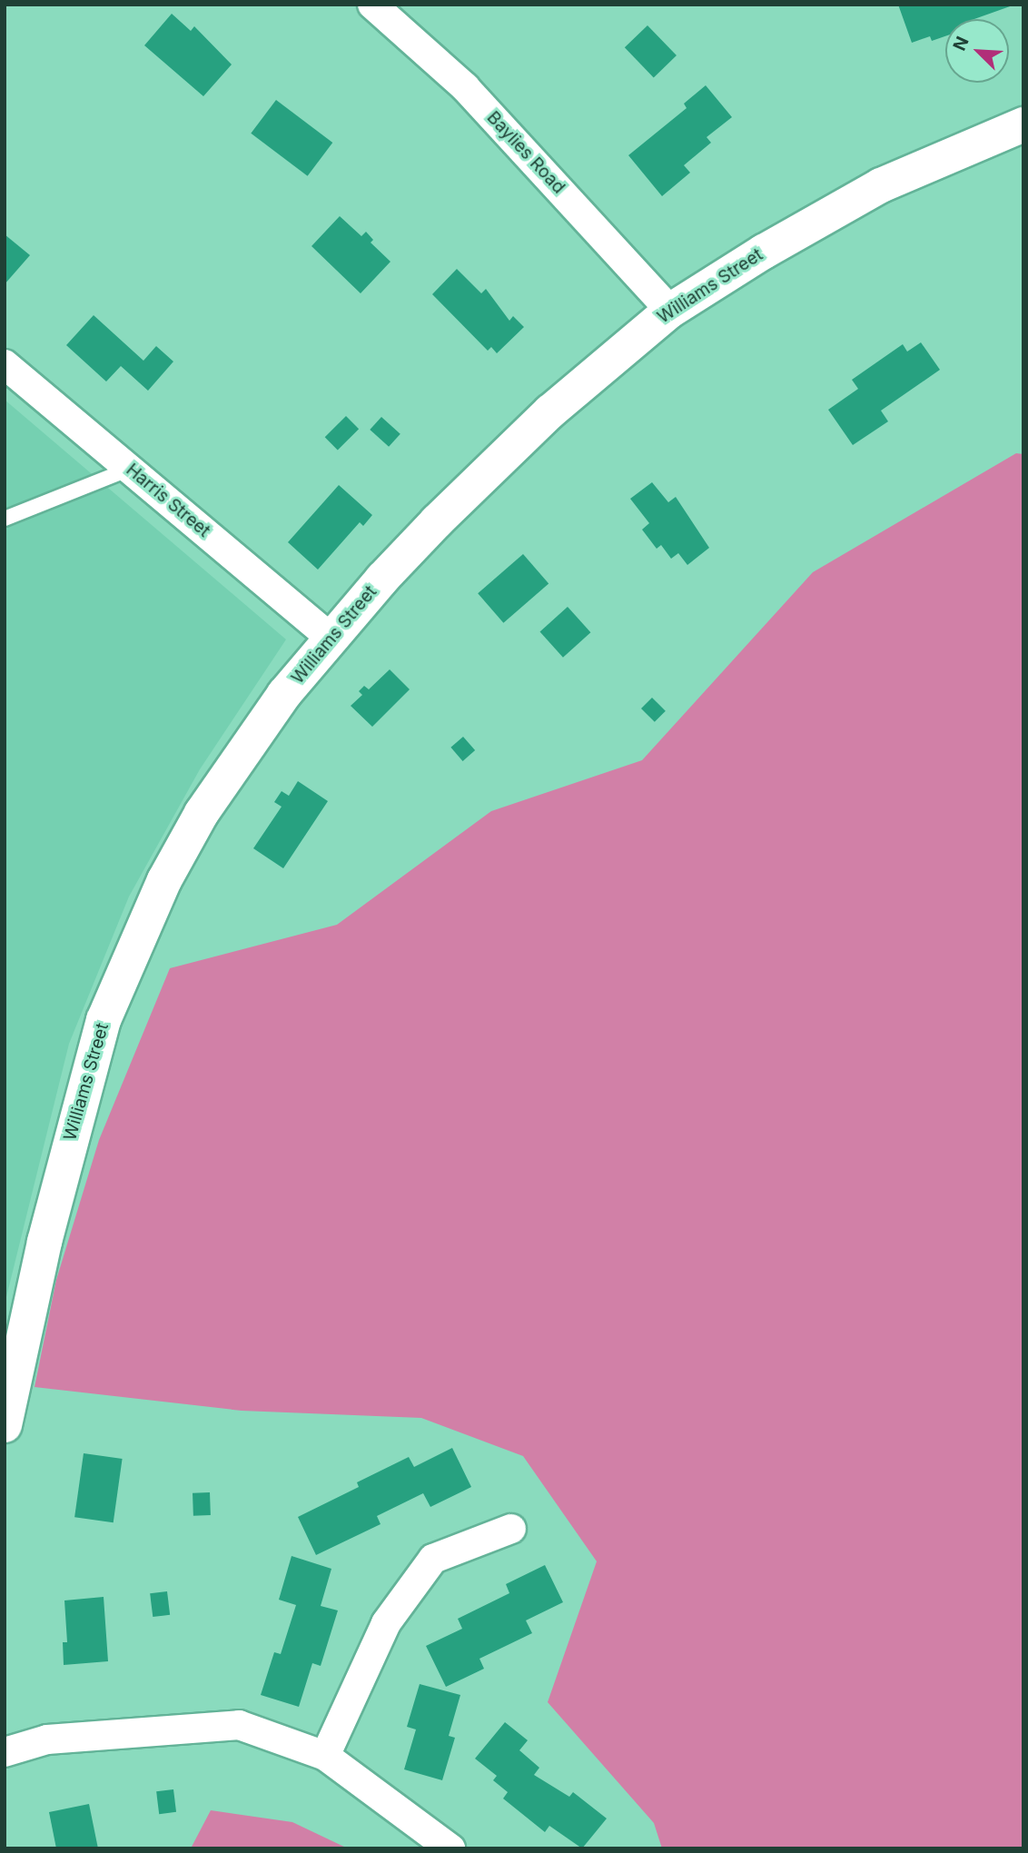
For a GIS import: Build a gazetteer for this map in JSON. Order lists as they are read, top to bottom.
{
  "streets": {
    "street": ["Baylies Road", "Williams Street", "Harris Street"]
  },
  "crossings": [
    ["Baylies Road", "Williams Street"],
    ["Williams Street", "Harris Street"]
  ],
  "north": "top left"
}
